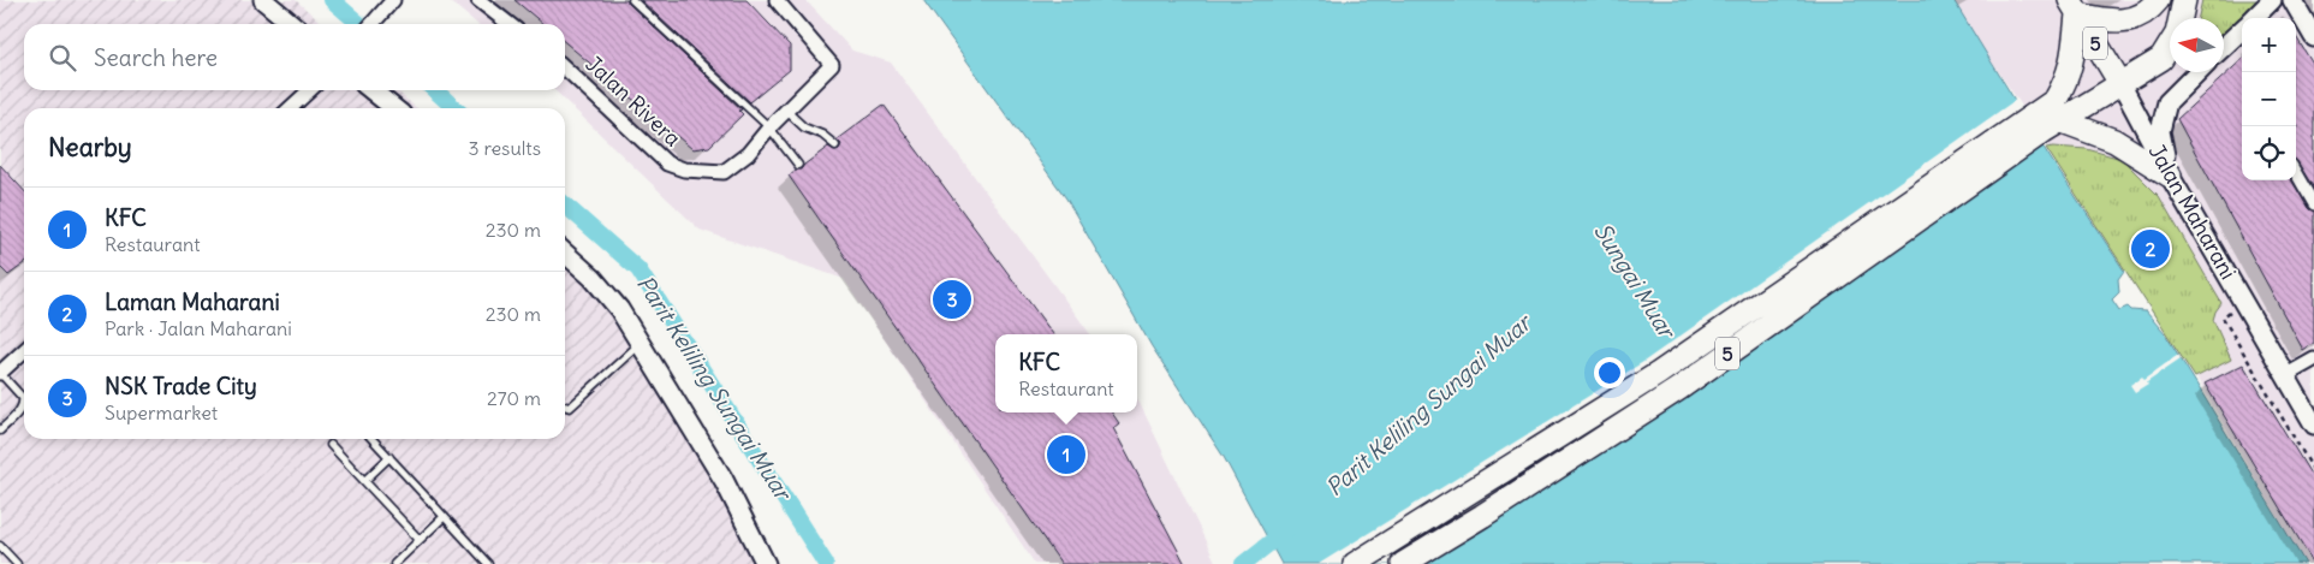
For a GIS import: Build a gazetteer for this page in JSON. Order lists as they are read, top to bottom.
{
  "streets": {
    "main road": ["5", "Jalan Maharani"],
    "street": ["Jalan Rivera"]
  },
  "crossings": [
    ["5", "Jalan Maharani"]
  ],
  "water": ["Sungai Muar", "Parit Keliling Sungai Muar"],
  "north": "left",
  "page": {
    "map_buttons": ["+", "−"],
    "search": "Search here",
    "heading": ["Nearby", "3 results"],
    "list": [
      {
        "mark": "1",
        "name": "KFC",
        "note": "Restaurant",
        "value": "230 m"
      },
      {
        "mark": "2",
        "name": "Laman Maharani",
        "note": "Park · Jalan Maharani",
        "value": "230 m"
      },
      {
        "mark": "3",
        "name": "NSK Trade City",
        "note": "Supermarket",
        "value": "270 m"
      }
    ],
    "pins": ["2", "3", "1"],
    "popup": ["KFC", "Restaurant"]
  }
}
